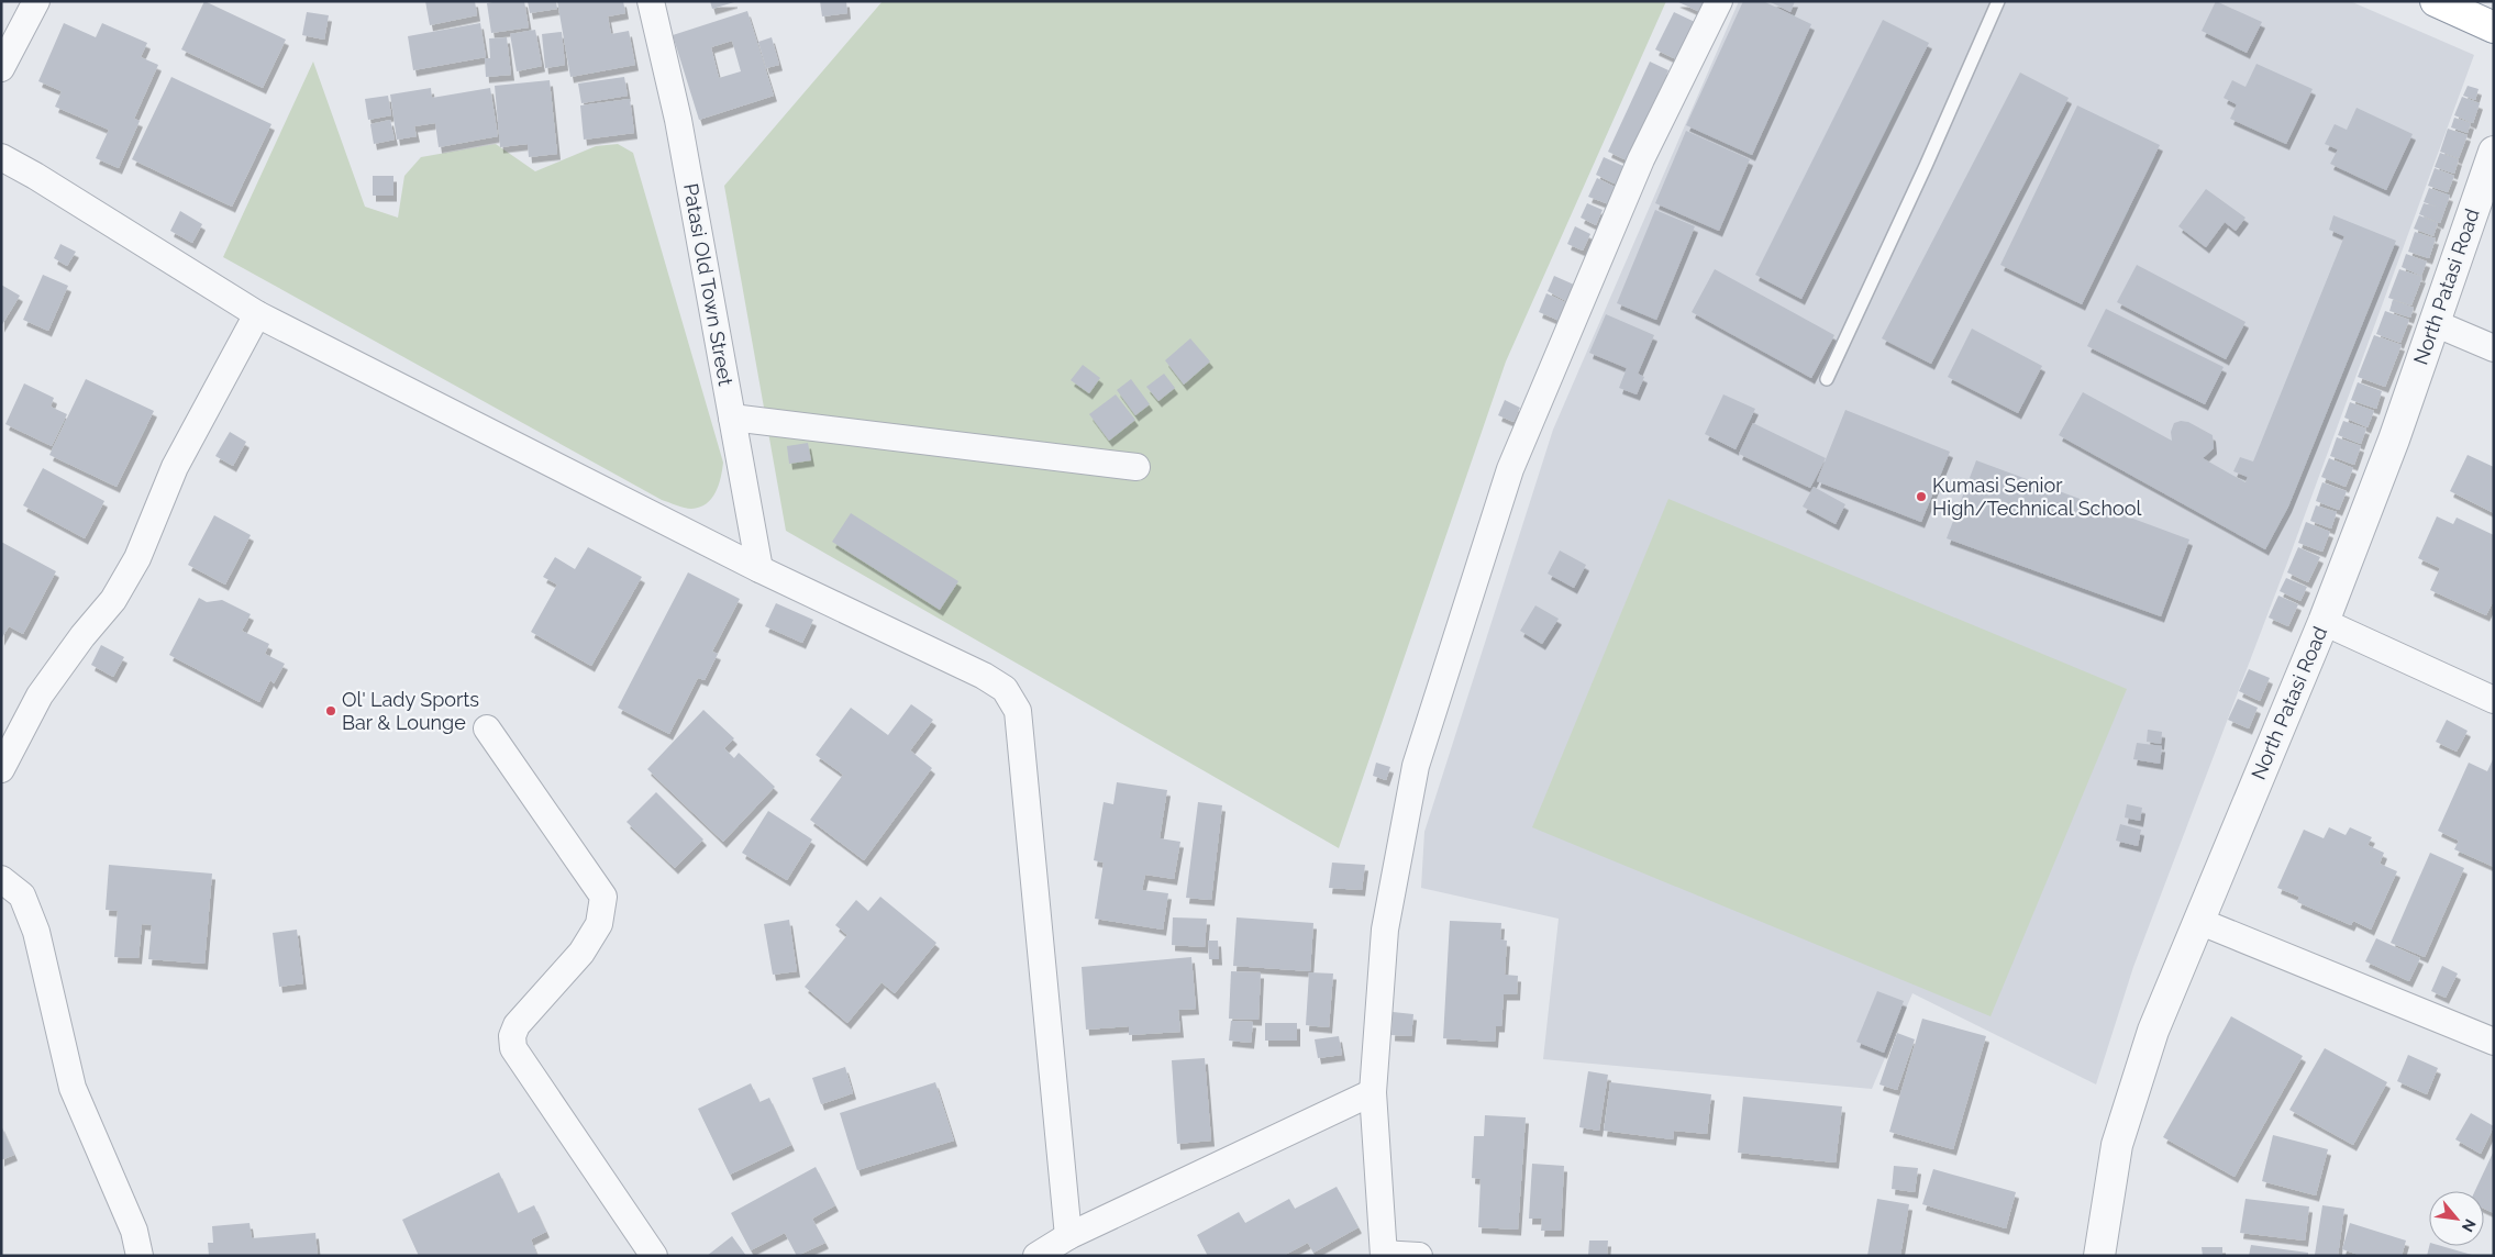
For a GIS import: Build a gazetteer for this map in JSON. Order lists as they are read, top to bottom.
{
  "streets": {
    "street": ["Patasi Old Town Street", "North Patasi Road"]
  },
  "places": ["Kumasi Senior High/Technical School", "Ol' Lady Sports Bar & Lounge"],
  "north": "bottom right"
}
